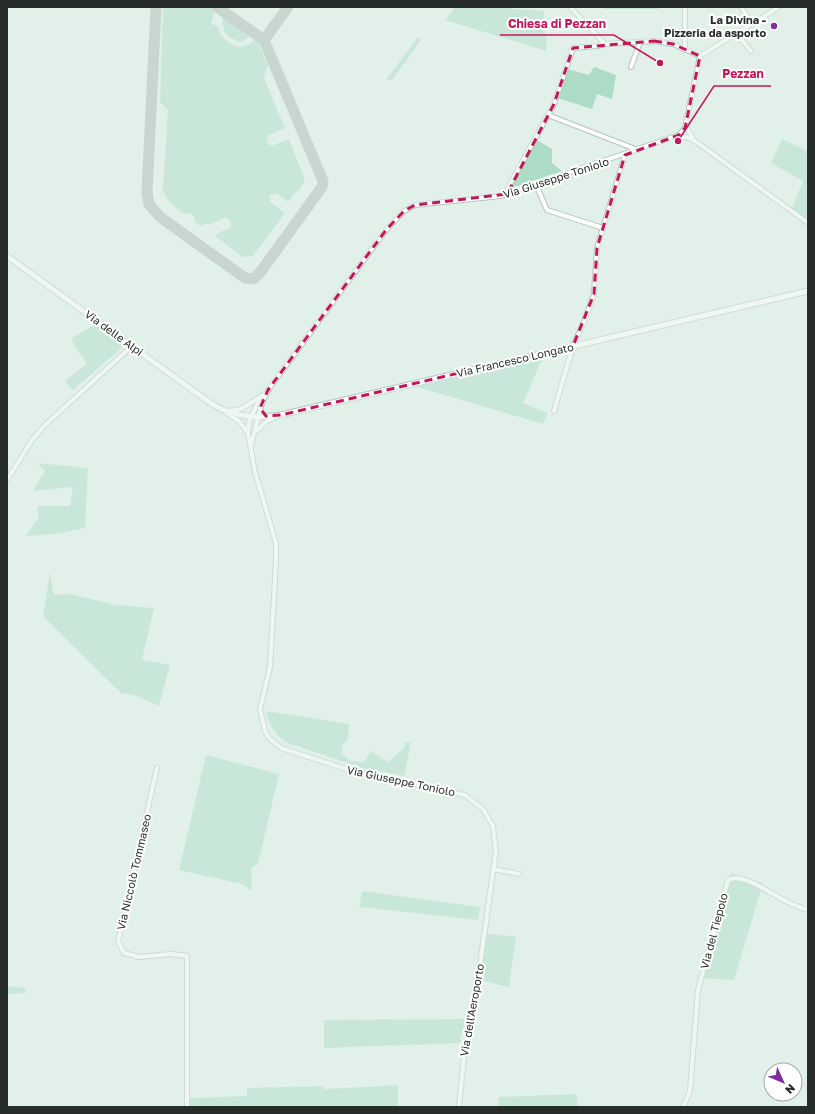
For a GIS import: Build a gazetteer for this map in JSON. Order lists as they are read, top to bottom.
{
  "streets": {
    "main road": ["Via delle Alpi", "Via Francesco Longato"],
    "street": [
      "Via Giuseppe Toniolo",
      "Via Niccolò Tommaseo",
      "Via del Tiepolo",
      "Via dell'Aeroporto"
    ]
  },
  "crossings": [
    ["Via Giuseppe Toniolo", "Via delle Alpi"],
    ["Via Giuseppe Toniolo", "Via Francesco Longato"],
    ["Via Giuseppe Toniolo", "Via dell'Aeroporto"],
    ["Via delle Alpi", "Via Francesco Longato"]
  ],
  "places": ["La Divina - Pizzeria da asporto", "Chiesa di Pezzan", "Pezzan"],
  "north": "bottom right"
}
